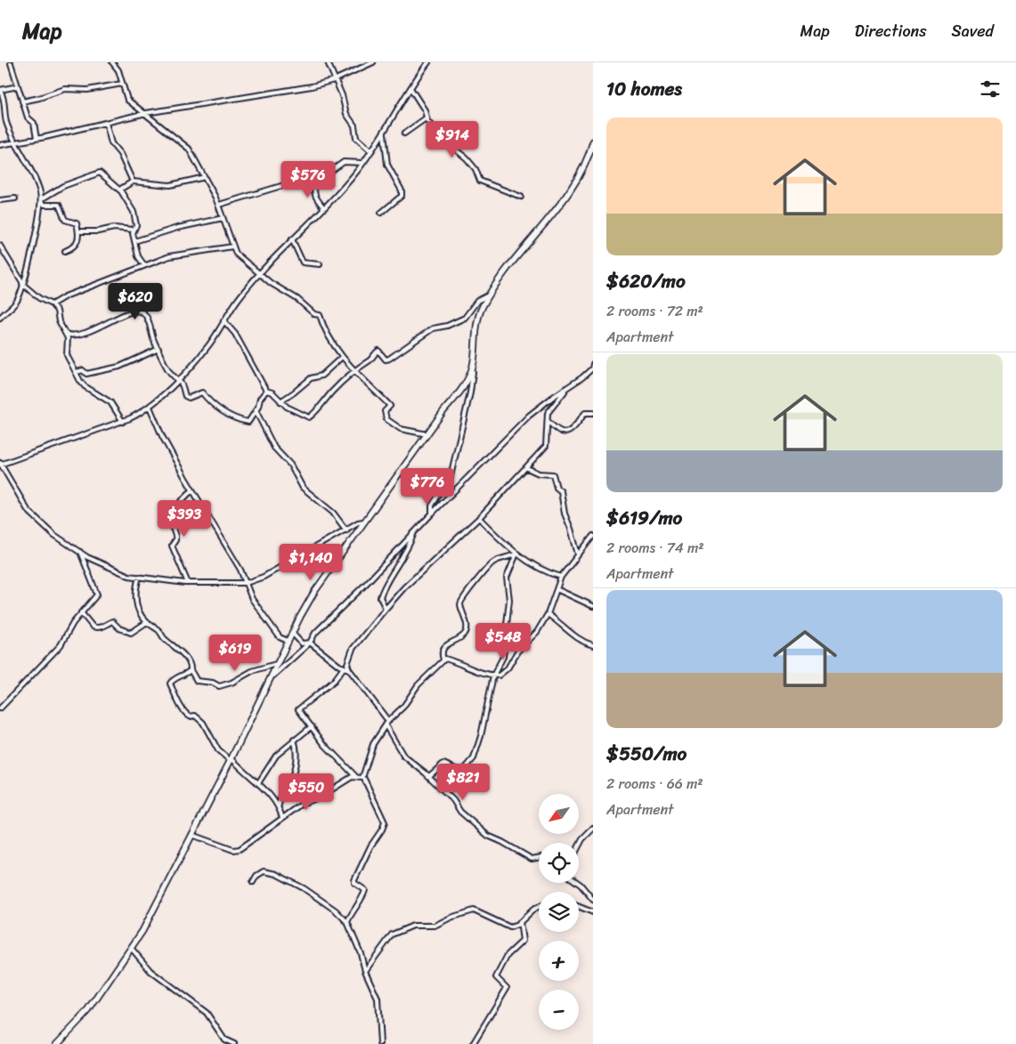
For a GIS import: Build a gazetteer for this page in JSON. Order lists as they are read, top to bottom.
{
  "north": "bottom left",
  "page": {
    "header": "Map",
    "nav": ["Map", "Directions", "Saved"],
    "heading": "10 homes",
    "list": [
      {
        "name": "$620/mo",
        "note": "2 rooms · 72 m² · Apartment"
      },
      {
        "name": "$619/mo",
        "note": "2 rooms · 74 m² · Apartment"
      },
      {
        "name": "$550/mo",
        "note": "2 rooms · 66 m² · Apartment"
      }
    ],
    "price": [
      "$914",
      "$576",
      "$620",
      "$776",
      "$393",
      "$1,140",
      "$548",
      "$619",
      "$821",
      "$550"
    ],
    "map_buttons": ["+", "−"]
  }
}
